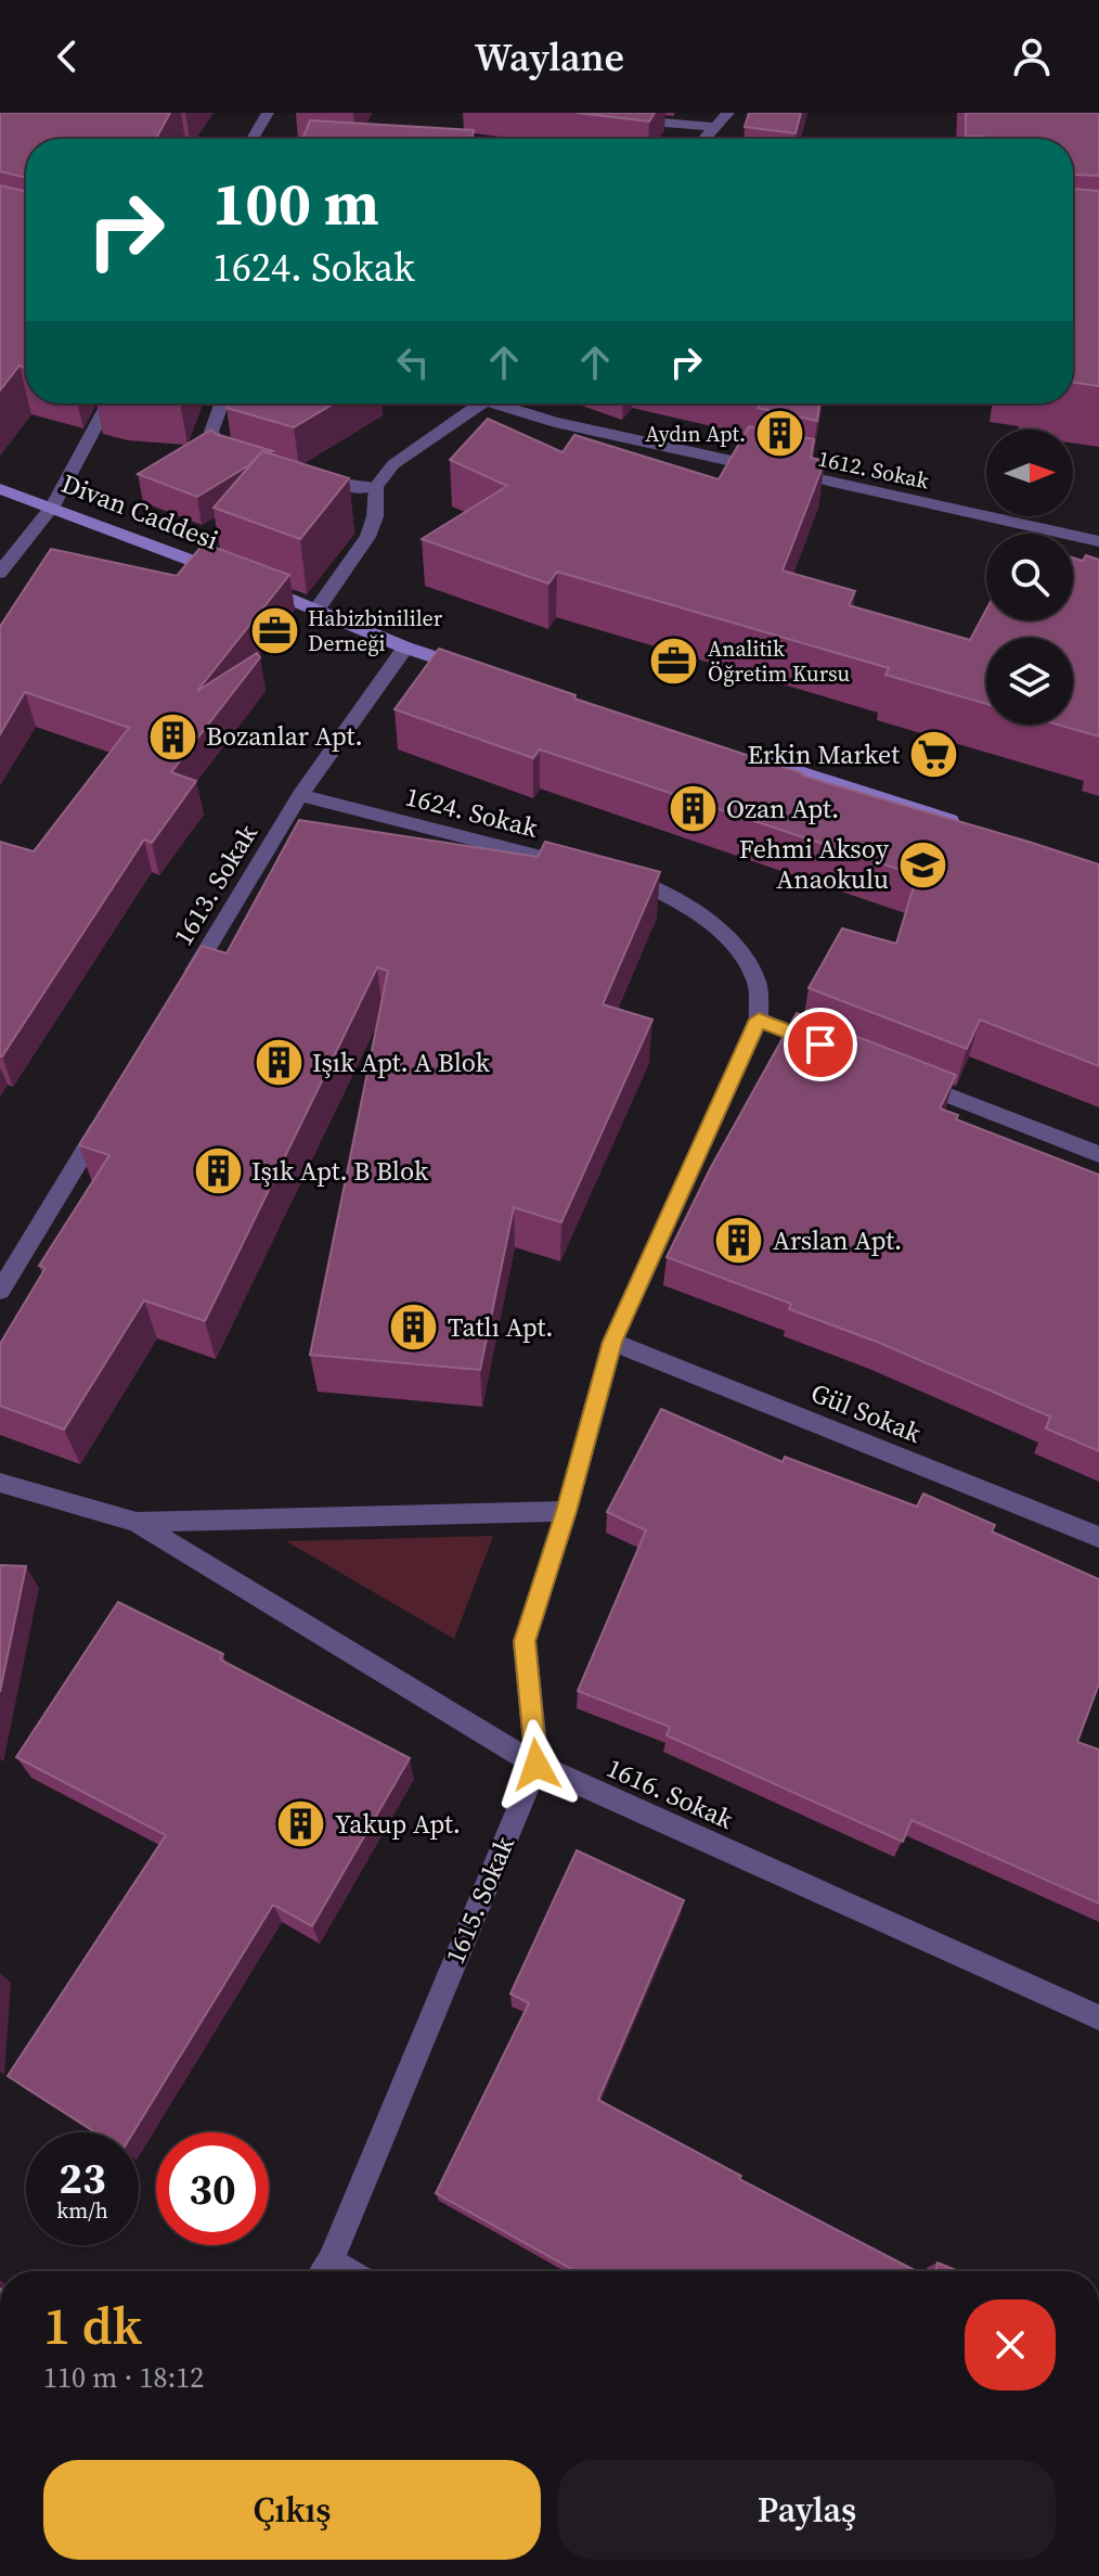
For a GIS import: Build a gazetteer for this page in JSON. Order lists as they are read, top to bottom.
{
  "streets": {
    "street": [
      "1612. Sokak",
      "Divan Caddesi",
      "1624. Sokak",
      "1613. Sokak",
      "Gül Sokak",
      "1616. Sokak",
      "1615. Sokak"
    ]
  },
  "crossings": [
    ["Divan Caddesi", "1613. Sokak"],
    ["1624. Sokak", "1613. Sokak"],
    ["Gül Sokak", "1615. Sokak"],
    ["1616. Sokak", "1615. Sokak"]
  ],
  "places": {
    "building": [
      "Aydın Apt.",
      "Bozanlar Apt.",
      "Ozan Apt.",
      "Işık Apt. A Blok",
      "Işık Apt. B Blok",
      "Arslan Apt.",
      "Tatlı Apt.",
      "Yakup Apt."
    ],
    "office": ["Habizbinililer Derneği", "Analitik Öğretim Kursu"],
    "supermarket": ["Erkin Market"],
    "school or university": ["Fehmi Aksoy Anaokulu"]
  },
  "north": "right",
  "page": {
    "header": "Waylane",
    "turn": ["100 m", "1624. Sokak"],
    "speed": "23 km/h",
    "limit": "30",
    "heading": ["1 dk", "110 m · 18:12"],
    "buttons": ["Çıkış", "Paylaş"]
  }
}
